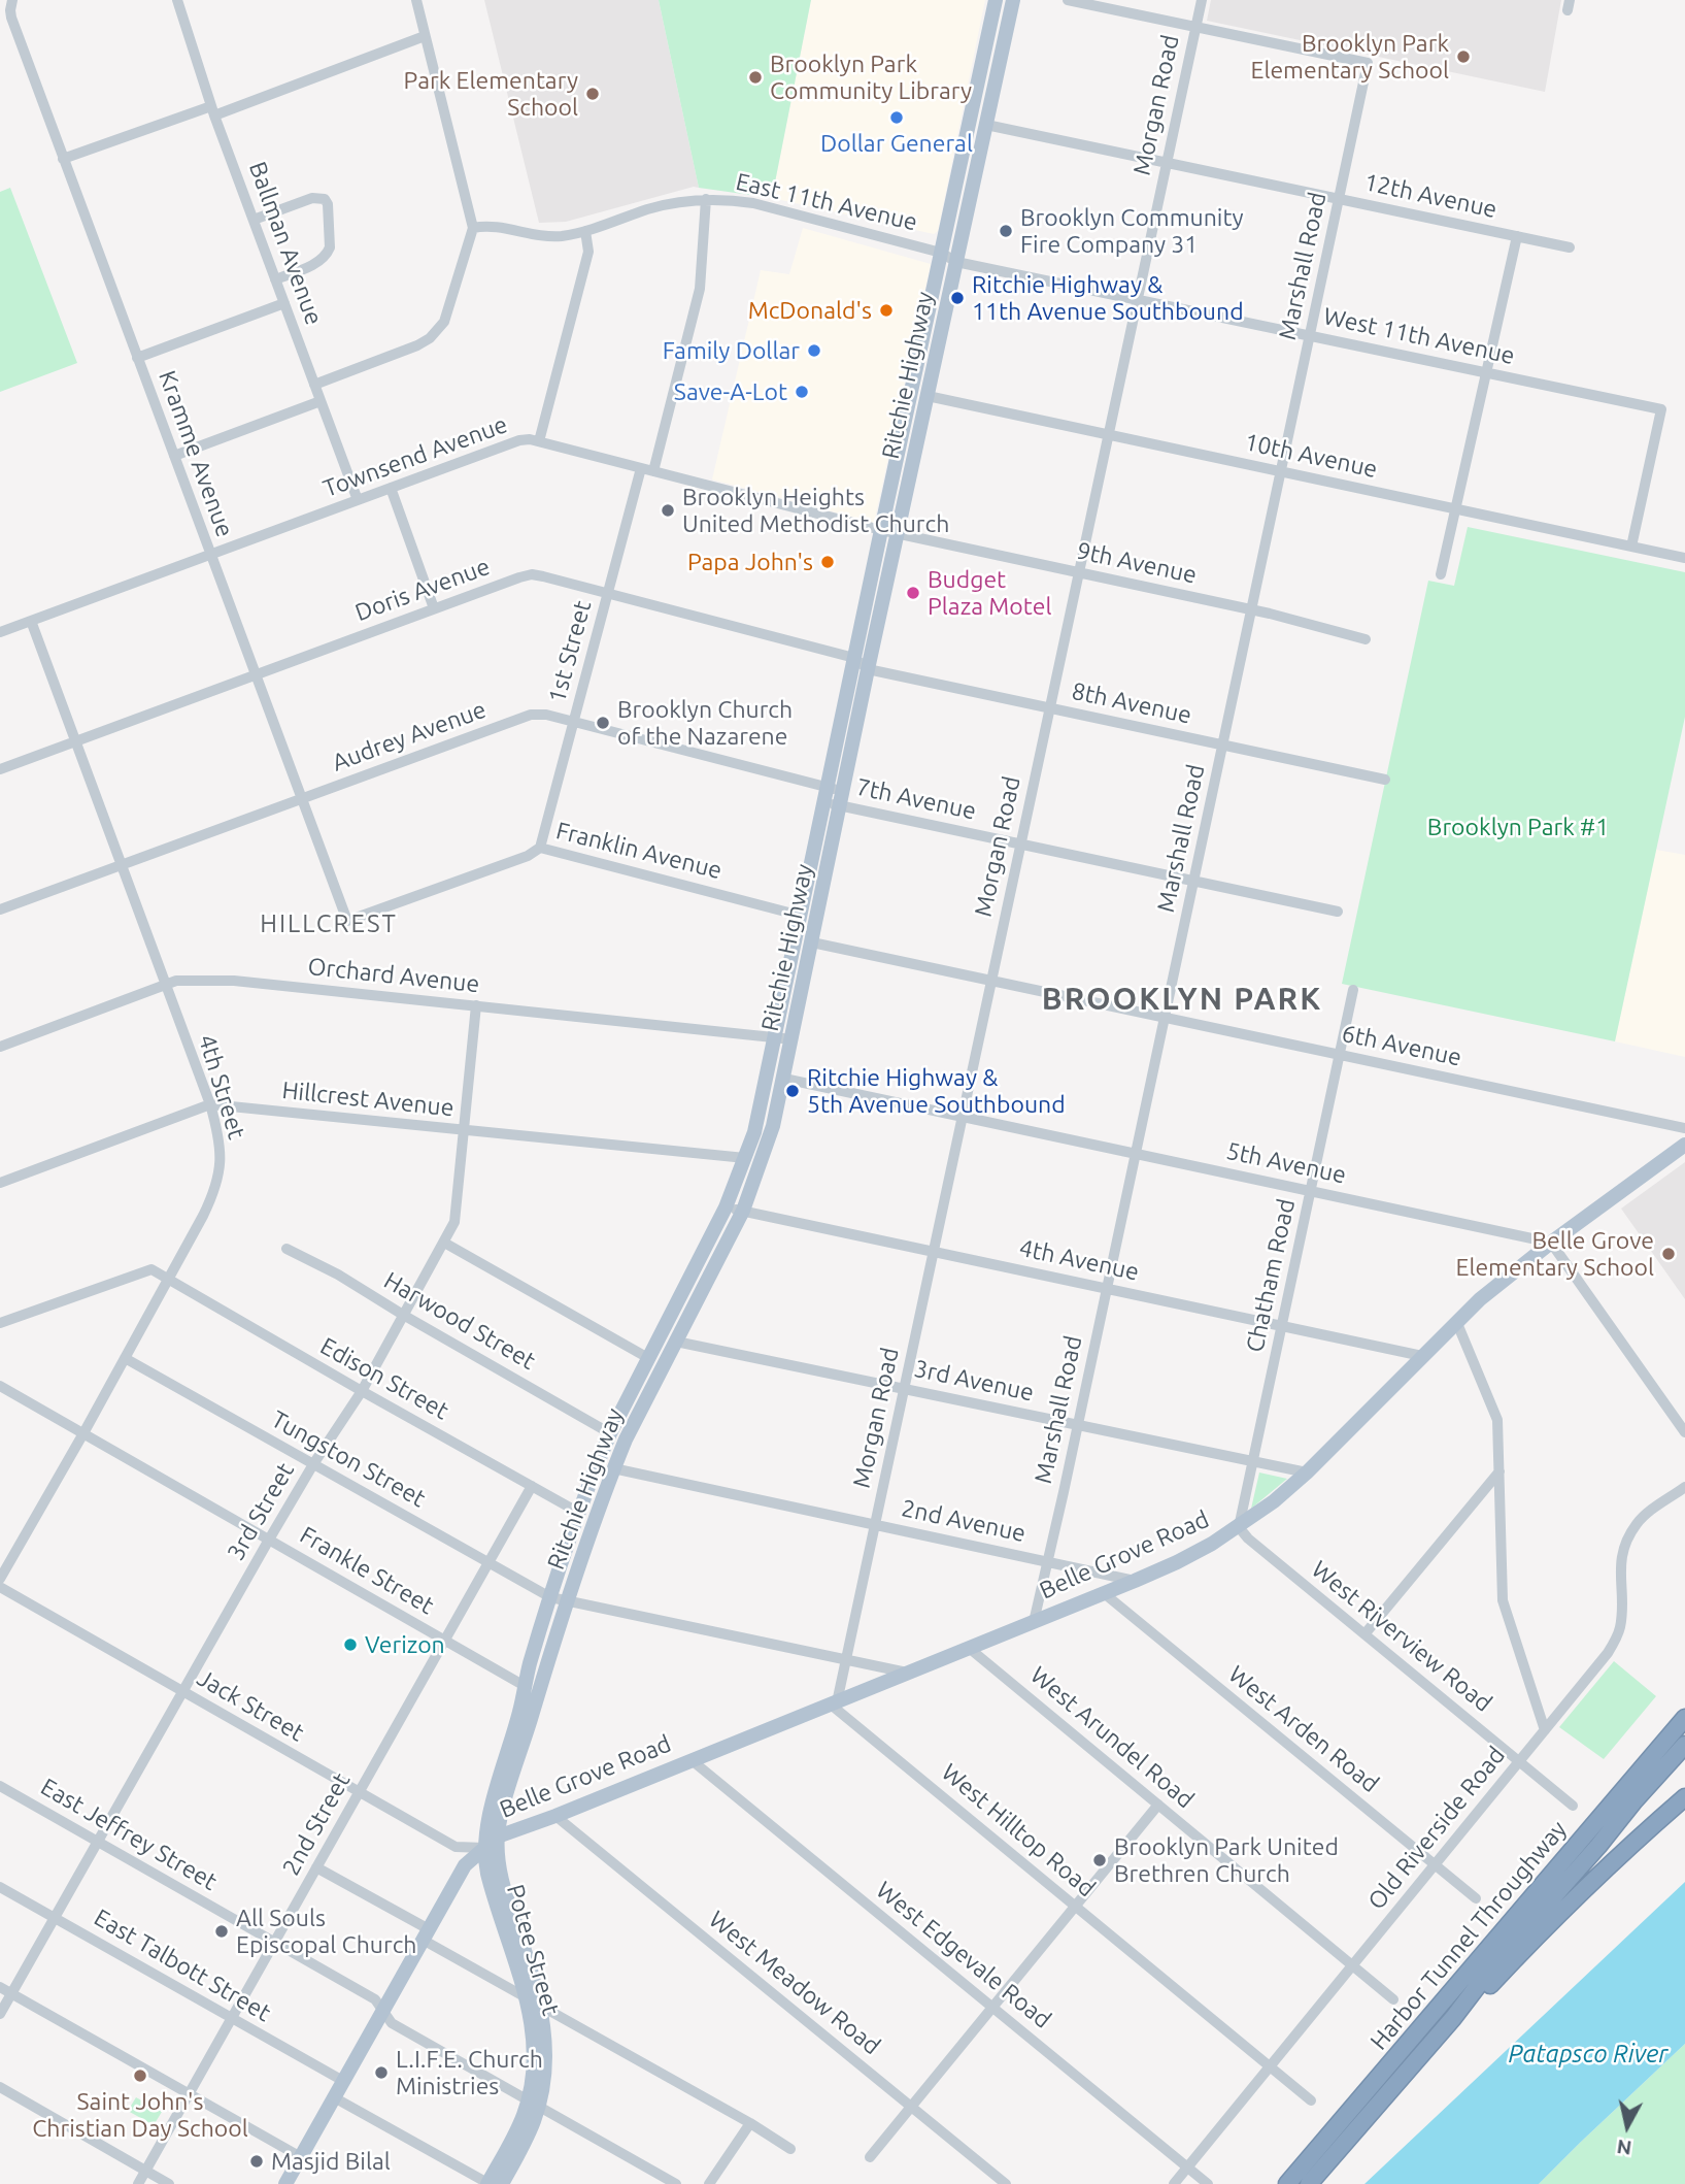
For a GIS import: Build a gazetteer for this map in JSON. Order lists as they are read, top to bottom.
{
  "streets": {
    "highway": ["Harbor Tunnel Throughway"],
    "main road": ["Ritchie Highway", "Belle Grove Road", "Potee Street"],
    "street": [
      "Morgan Road",
      "12th Avenue",
      "East 11th Avenue",
      "Ballman Avenue",
      "Marshall Road",
      "West 11th Avenue",
      "Kramme Avenue",
      "10th Avenue",
      "Townsend Avenue",
      "9th Avenue",
      "Doris Avenue",
      "1st Street",
      "8th Avenue",
      "Audrey Avenue",
      "7th Avenue",
      "Franklin Avenue",
      "Orchard Avenue",
      "6th Avenue",
      "4th Street",
      "Hillcrest Avenue",
      "5th Avenue",
      "4th Avenue",
      "Chatham Road",
      "Harwood Street",
      "Edison Street",
      "3rd Avenue",
      "Tungston Street",
      "3rd Street",
      "2nd Avenue",
      "Frankle Street",
      "West Riverview Road",
      "Jack Street",
      "West Arden Road",
      "West Arundel Road",
      "2nd Street",
      "Old Riverside Road",
      "West Hilltop Road",
      "East Jeffrey Street",
      "West Edgevale Road",
      "East Talbott Street",
      "West Meadow Road"
    ]
  },
  "crossings": [
    ["Morgan Road", "12th Avenue"],
    ["Morgan Road", "Marshall Road"],
    ["Morgan Road", "West 11th Avenue"],
    ["Morgan Road", "10th Avenue"],
    ["Morgan Road", "9th Avenue"],
    ["Morgan Road", "8th Avenue"],
    ["Morgan Road", "7th Avenue"],
    ["Morgan Road", "6th Avenue"],
    ["Morgan Road", "5th Avenue"],
    ["Morgan Road", "4th Avenue"],
    ["Morgan Road", "3rd Avenue"],
    ["Morgan Road", "Tungston Street"],
    ["Morgan Road", "2nd Avenue"],
    ["Morgan Road", "Belle Grove Road"],
    ["Morgan Road", "West Hilltop Road"],
    ["12th Avenue", "Marshall Road"],
    ["12th Avenue", "Ritchie Highway"],
    ["East 11th Avenue", "West 11th Avenue"],
    ["East 11th Avenue", "Ritchie Highway"],
    ["Ballman Avenue", "Townsend Avenue"],
    ["Marshall Road", "West 11th Avenue"],
    ["Marshall Road", "10th Avenue"],
    ["Marshall Road", "9th Avenue"],
    ["Marshall Road", "8th Avenue"],
    ["Marshall Road", "7th Avenue"],
    ["Marshall Road", "6th Avenue"],
    ["Marshall Road", "5th Avenue"],
    ["Marshall Road", "4th Avenue"],
    ["Marshall Road", "3rd Avenue"],
    ["Marshall Road", "2nd Avenue"],
    ["Marshall Road", "Belle Grove Road"],
    ["West 11th Avenue", "Ritchie Highway"],
    ["West 11th Avenue", "10th Avenue"],
    ["Ritchie Highway", "10th Avenue"],
    ["Ritchie Highway", "Townsend Avenue"],
    ["Ritchie Highway", "9th Avenue"],
    ["Ritchie Highway", "Doris Avenue"],
    ["Ritchie Highway", "8th Avenue"],
    ["Ritchie Highway", "Audrey Avenue"],
    ["Ritchie Highway", "7th Avenue"],
    ["Ritchie Highway", "Franklin Avenue"],
    ["Ritchie Highway", "Orchard Avenue"],
    ["Ritchie Highway", "6th Avenue"],
    ["Ritchie Highway", "Hillcrest Avenue"],
    ["Ritchie Highway", "5th Avenue"],
    ["Ritchie Highway", "4th Avenue"],
    ["Ritchie Highway", "Harwood Street"],
    ["Ritchie Highway", "Edison Street"],
    ["Ritchie Highway", "3rd Avenue"],
    ["Ritchie Highway", "Tungston Street"],
    ["Ritchie Highway", "2nd Avenue"],
    ["Ritchie Highway", "Belle Grove Road"],
    ["Ritchie Highway", "Frankle Street"],
    ["Ritchie Highway", "Jack Street"],
    ["Ritchie Highway", "Potee Street"],
    ["Kramme Avenue", "Townsend Avenue"],
    ["Kramme Avenue", "Doris Avenue"],
    ["Kramme Avenue", "Audrey Avenue"],
    ["Kramme Avenue", "Franklin Avenue"],
    ["Townsend Avenue", "9th Avenue"],
    ["Townsend Avenue", "1st Street"],
    ["Townsend Avenue", "4th Street"],
    ["Doris Avenue", "1st Street"],
    ["Doris Avenue", "8th Avenue"],
    ["Doris Avenue", "4th Street"],
    ["1st Street", "Audrey Avenue"],
    ["1st Street", "Franklin Avenue"],
    ["Audrey Avenue", "7th Avenue"],
    ["Audrey Avenue", "4th Street"],
    ["Orchard Avenue", "4th Street"],
    ["Orchard Avenue", "3rd Street"],
    ["6th Avenue", "Chatham Road"],
    ["4th Street", "Hillcrest Avenue"],
    ["4th Street", "Edison Street"],
    ["4th Street", "Tungston Street"],
    ["4th Street", "Frankle Street"],
    ["Hillcrest Avenue", "3rd Street"],
    ["5th Avenue", "Chatham Road"],
    ["5th Avenue", "Belle Grove Road"],
    ["4th Avenue", "Chatham Road"],
    ["4th Avenue", "Belle Grove Road"],
    ["Chatham Road", "3rd Avenue"],
    ["Chatham Road", "Belle Grove Road"],
    ["Chatham Road", "West Riverview Road"],
    ["Harwood Street", "3rd Street"],
    ["Edison Street", "3rd Street"],
    ["Edison Street", "2nd Street"],
    ["3rd Avenue", "Belle Grove Road"],
    ["Tungston Street", "3rd Street"],
    ["Tungston Street", "Belle Grove Road"],
    ["Tungston Street", "2nd Street"],
    ["3rd Street", "Frankle Street"],
    ["3rd Street", "Jack Street"],
    ["3rd Street", "East Jeffrey Street"],
    ["3rd Street", "East Talbott Street"],
    ["2nd Avenue", "Belle Grove Road"],
    ["Belle Grove Road", "West Riverview Road"],
    ["Belle Grove Road", "Jack Street"],
    ["Belle Grove Road", "West Arden Road"],
    ["Belle Grove Road", "West Arundel Road"],
    ["Belle Grove Road", "West Hilltop Road"],
    ["Belle Grove Road", "East Jeffrey Street"],
    ["Belle Grove Road", "Potee Street"],
    ["Belle Grove Road", "West Edgevale Road"],
    ["Belle Grove Road", "East Talbott Street"],
    ["Belle Grove Road", "West Meadow Road"],
    ["Frankle Street", "2nd Street"],
    ["West Riverview Road", "Old Riverside Road"],
    ["Jack Street", "2nd Street"],
    ["Jack Street", "Potee Street"],
    ["West Arden Road", "Old Riverside Road"],
    ["West Arundel Road", "Old Riverside Road"],
    ["2nd Street", "East Jeffrey Street"],
    ["2nd Street", "East Talbott Street"],
    ["Old Riverside Road", "West Hilltop Road"],
    ["Old Riverside Road", "West Edgevale Road"],
    ["East Jeffrey Street", "Potee Street"]
  ],
  "districts": ["HILLCREST", "BROOKLYN PARK"],
  "water": ["Patapsco River"],
  "parks": ["Brooklyn Park #1"],
  "places": [
    "Brooklyn Park Elementary School",
    "Brooklyn Park Community Library",
    "Park Elementary School",
    "Dollar General",
    "Brooklyn Community Fire Company 31",
    "Ritchie Highway & 11th Avenue Southbound",
    "McDonald's",
    "Family Dollar",
    "Save-A-Lot",
    "Brooklyn Heights United Methodist Church",
    "Papa John's",
    "Budget Plaza Motel",
    "Brooklyn Church of the Nazarene",
    "Ritchie Highway & 5th Avenue Southbound",
    "Belle Grove Elementary School",
    "Verizon",
    "Brooklyn Park United Brethren Church",
    "All Souls Episcopal Church",
    "L.I.F.E. Church Ministries",
    "Saint John's Christian Day School",
    "Masjid Bilal"
  ],
  "north": "bottom"
}
